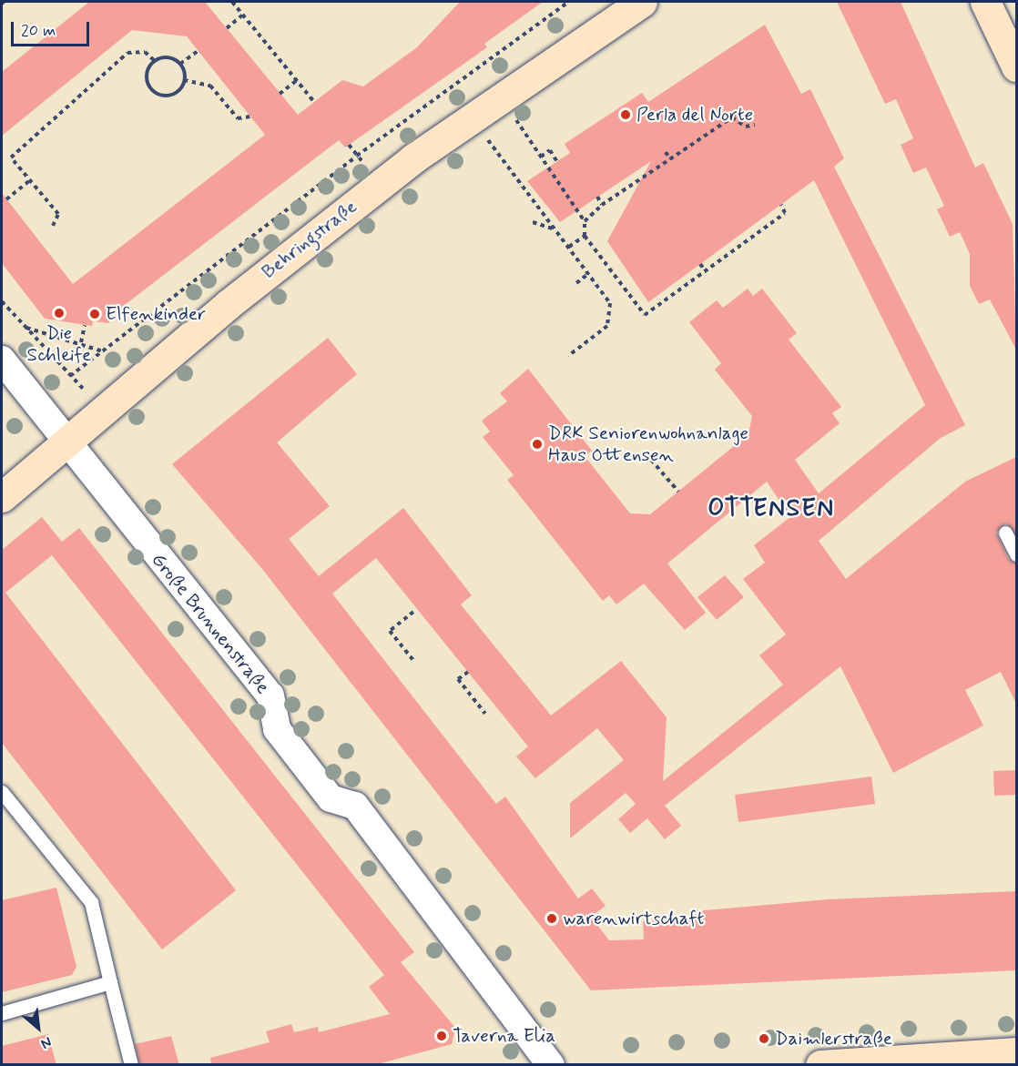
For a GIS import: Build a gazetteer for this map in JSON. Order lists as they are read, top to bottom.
{
  "streets": {
    "main road": ["Behringstraße"],
    "street": ["Große Brunnenstraße"]
  },
  "crossings": [
    ["Behringstraße", "Große Brunnenstraße"]
  ],
  "districts": ["OTTENSEN"],
  "places": [
    "Perla del Norte",
    "Die Schleife",
    "Elfenkinder",
    "DRK Seniorenwohnanlage Haus Ottensen",
    "warenwirtschaft",
    "Taverna Elia",
    "Daimlerstraße"
  ],
  "scale_bar": "20 m",
  "north": "bottom right"
}
